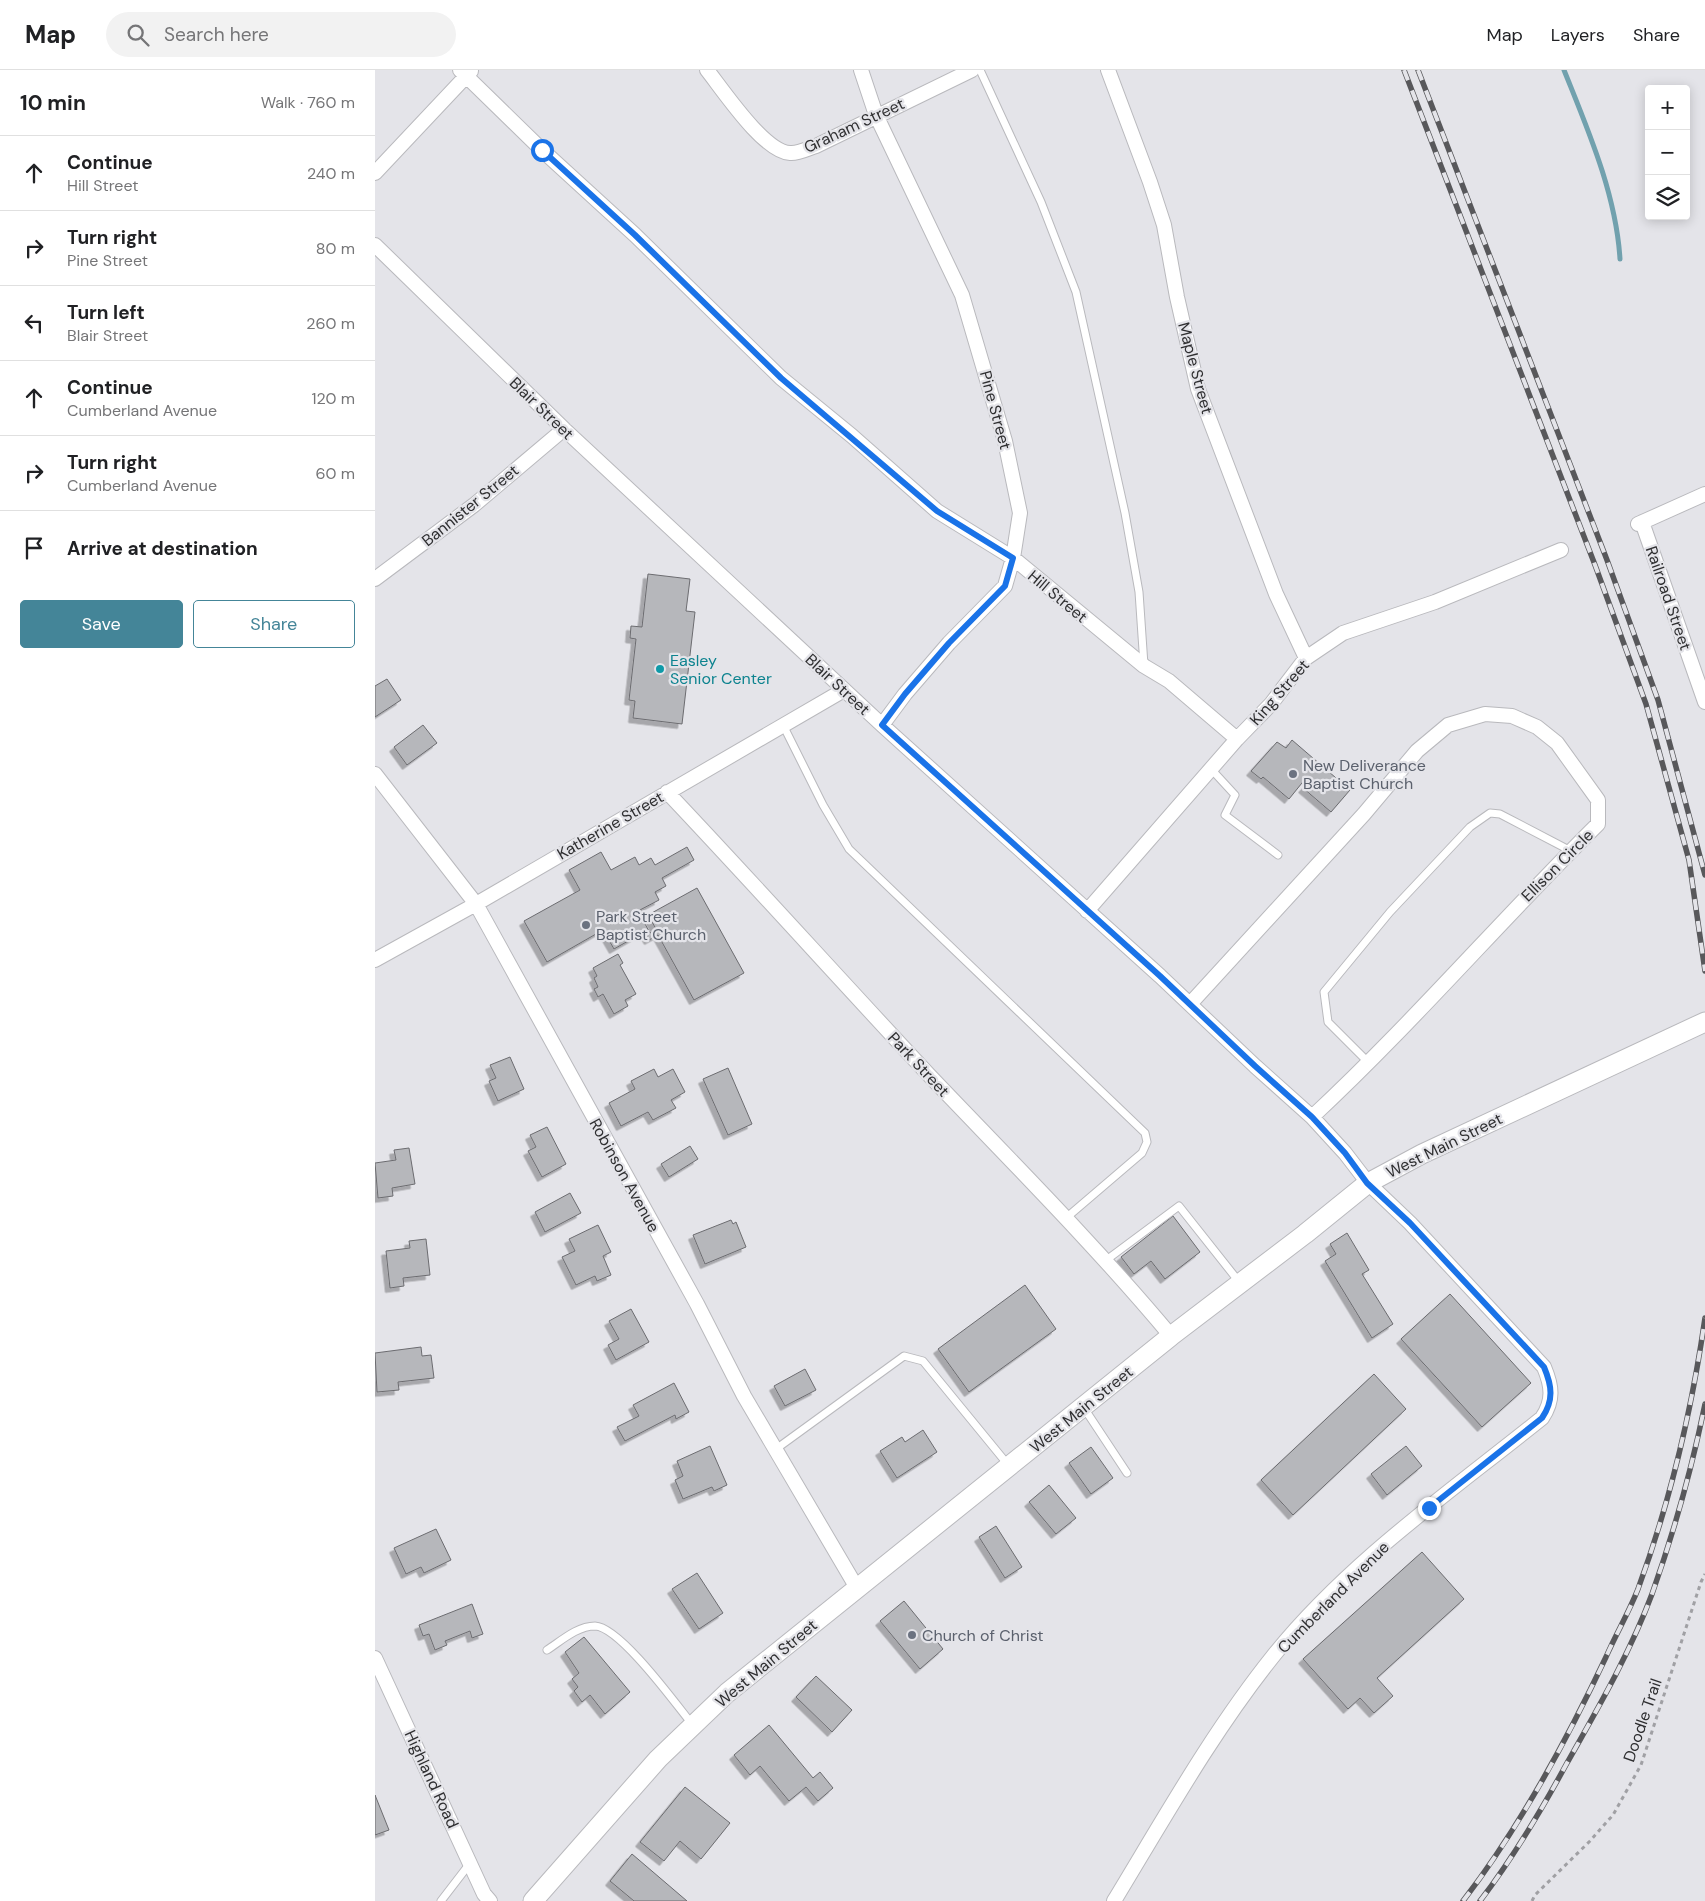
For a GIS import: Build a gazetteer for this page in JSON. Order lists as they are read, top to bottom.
{
  "streets": {
    "main road": ["West Main Street"],
    "street": [
      "Graham Street",
      "Maple Street",
      "Blair Street",
      "Pine Street",
      "Bannister Street",
      "Hill Street",
      "Railroad Street",
      "King Street",
      "Katherine Street",
      "Ellison Circle",
      "Park Street",
      "Robinson Avenue",
      "Cumberland Avenue",
      "Highland Road"
    ],
    "path": ["Doodle Trail"]
  },
  "crossings": [
    ["Graham Street", "Pine Street"],
    ["Maple Street", "King Street"],
    ["Blair Street", "Pine Street"],
    ["Blair Street", "Bannister Street"],
    ["Blair Street", "King Street"],
    ["Blair Street", "Katherine Street"],
    ["Blair Street", "Ellison Circle"],
    ["Blair Street", "West Main Street"],
    ["Blair Street", "Cumberland Avenue"],
    ["Pine Street", "Hill Street"],
    ["Hill Street", "King Street"],
    ["Katherine Street", "Park Street"],
    ["Katherine Street", "Robinson Avenue"],
    ["Park Street", "West Main Street"],
    ["West Main Street", "Robinson Avenue"],
    ["West Main Street", "Cumberland Avenue"]
  ],
  "places": [
    "Easley Senior Center",
    "New Deliverance Baptist Church",
    "Park Street Baptist Church",
    "Church of Christ"
  ],
  "page": {
    "header": "Map",
    "search": "Search here",
    "nav": ["Map", "Layers", "Share"],
    "heading": ["10 min", "Walk · 760 m"],
    "map_buttons": ["+", "−"],
    "list": [
      ["Continue", "Hill Street", "240 m"],
      ["Turn right", "Pine Street", "80 m"],
      ["Turn left", "Blair Street", "260 m"],
      ["Continue", "Cumberland Avenue", "120 m"],
      ["Turn right", "Cumberland Avenue", "60 m"],
      "Arrive at destination"
    ],
    "buttons": ["Save", "Share"]
  }
}
